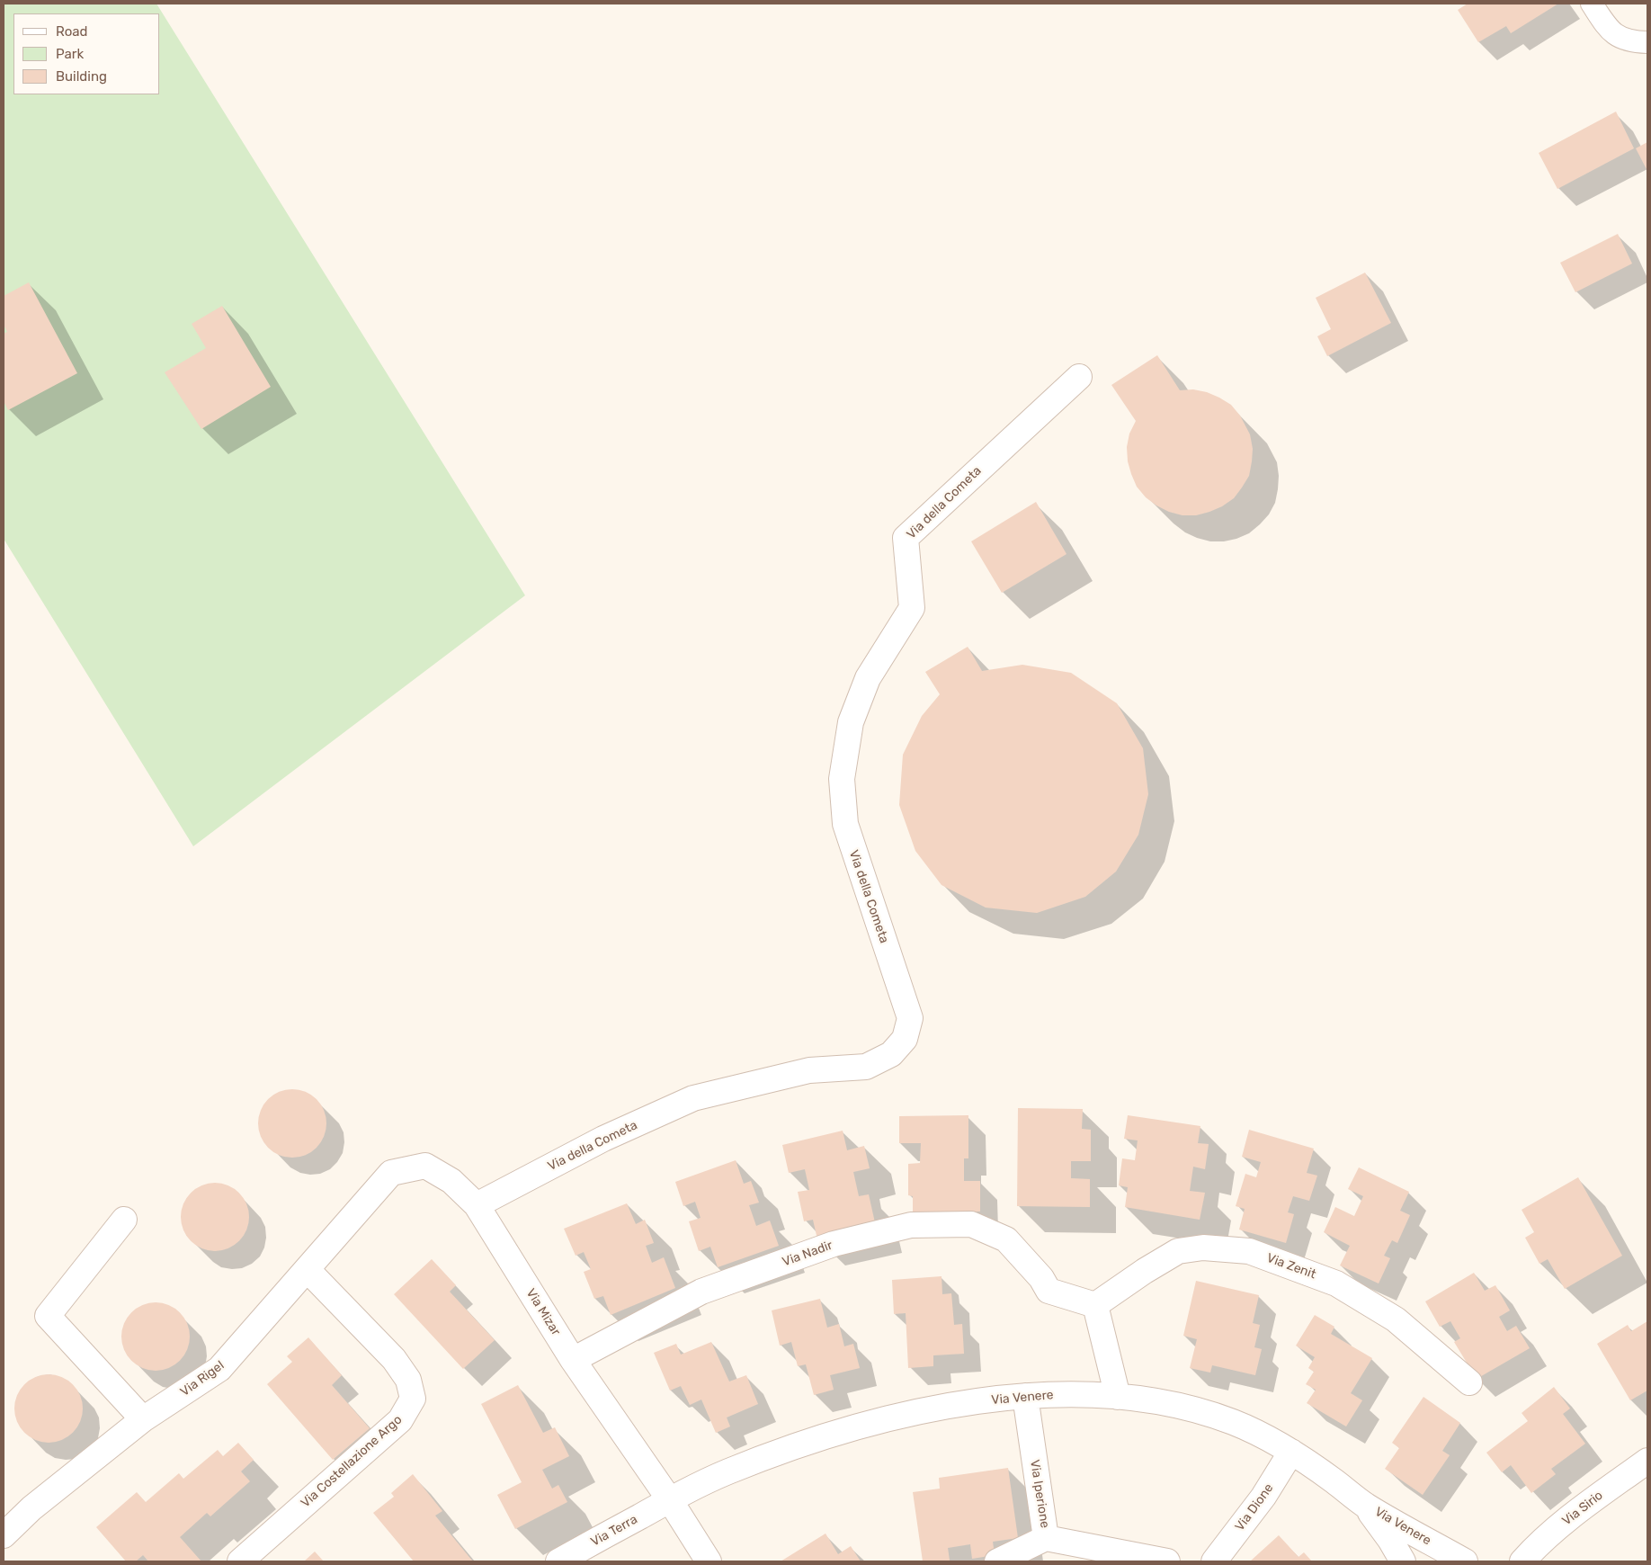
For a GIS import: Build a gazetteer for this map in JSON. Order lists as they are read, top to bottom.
{
  "streets": {
    "street": [
      "Via della Cometa",
      "Via Nadir",
      "Via Zenit",
      "Via Mizar",
      "Via Rigel",
      "Via Venere",
      "Via Costellazione Argo",
      "Via Iperione",
      "Via Dione",
      "Via Sirio",
      "Via Terra"
    ]
  },
  "crossings": [
    ["Via della Cometa", "Via Mizar"],
    ["Via Nadir", "Via Zenit"],
    ["Via Nadir", "Via Mizar"],
    ["Via Mizar", "Via Rigel"],
    ["Via Mizar", "Via Venere"],
    ["Via Mizar", "Via Terra"],
    ["Via Rigel", "Via Costellazione Argo"],
    ["Via Venere", "Via Iperione"],
    ["Via Venere", "Via Dione"],
    ["Via Venere", "Via Terra"]
  ],
  "legend": ["Road", "Park", "Building"]
}
